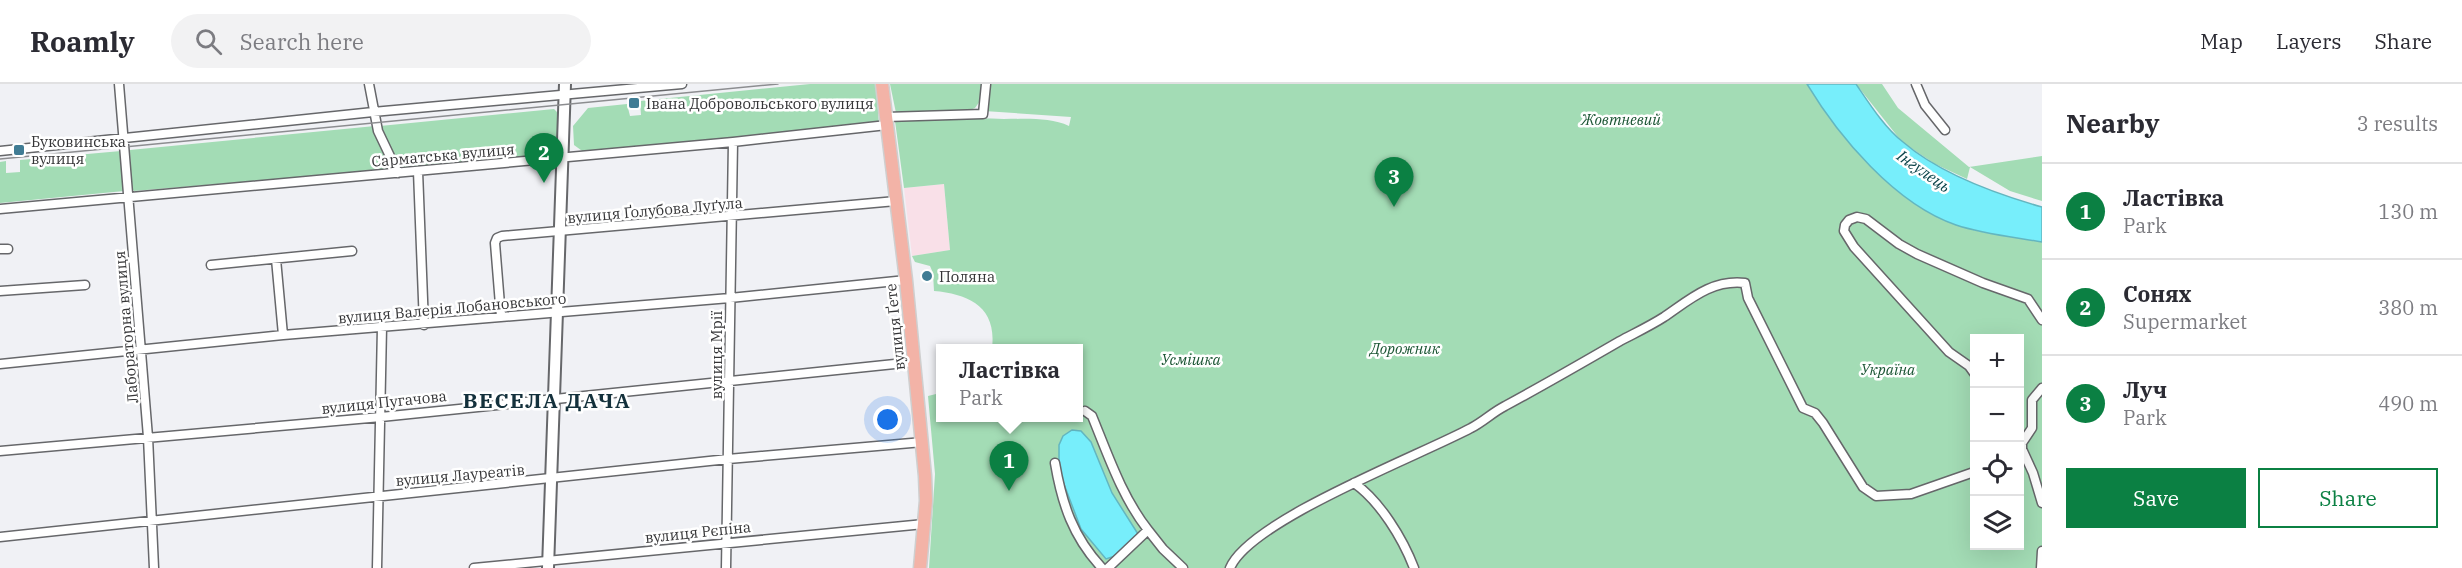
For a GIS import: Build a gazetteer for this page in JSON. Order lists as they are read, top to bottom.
{
  "streets": {
    "main road": ["вулиця Ґете"],
    "street": [
      "Сарматська вулиця",
      "вулиця Ґолубова Луґула",
      "вулиця Валерія Лобановського",
      "Лабораторна вулиця",
      "вулиця Мрії",
      "вулиця Пугачова",
      "вулиця Лауреатів",
      "вулиця Рєпіна"
    ]
  },
  "crossings": [
    ["Сарматська вулиця", "Лабораторна вулиця"],
    ["Сарматська вулиця", "вулиця Ґете"],
    ["Сарматська вулиця", "вулиця Мрії"],
    ["вулиця Ґолубова Луґула", "вулиця Валерія Лобановського"],
    ["вулиця Ґолубова Луґула", "вулиця Ґете"],
    ["вулиця Ґолубова Луґула", "вулиця Мрії"],
    ["вулиця Валерія Лобановського", "Лабораторна вулиця"],
    ["вулиця Валерія Лобановського", "вулиця Ґете"],
    ["вулиця Валерія Лобановського", "вулиця Мрії"],
    ["Лабораторна вулиця", "вулиця Пугачова"],
    ["Лабораторна вулиця", "вулиця Лауреатів"],
    ["вулиця Ґете", "вулиця Пугачова"],
    ["вулиця Ґете", "вулиця Лауреатів"],
    ["вулиця Ґете", "вулиця Рєпіна"],
    ["вулиця Мрії", "вулиця Пугачова"],
    ["вулиця Мрії", "вулиця Лауреатів"],
    ["вулиця Мрії", "вулиця Рєпіна"]
  ],
  "districts": ["ВЕСЕЛА ДАЧА"],
  "water": ["Інгулець"],
  "parks": [
    "Жовтневий",
    "Дорожник",
    "Усмішка",
    "Україна"
  ],
  "places": {
    "transit": ["Івана Добровольського вулиця", "Буковинська вулиця"],
    "other": ["Поляна"]
  },
  "page": {
    "header": "Roamly",
    "search": "Search here",
    "nav": ["Map", "Layers", "Share"],
    "heading": ["Nearby", "3 results"],
    "pins": ["2", "3", "1"],
    "list": [
      {
        "mark": "1",
        "name": "Ластівка",
        "note": "Park",
        "value": "130 m"
      },
      {
        "mark": "2",
        "name": "Сонях",
        "note": "Supermarket",
        "value": "380 m"
      },
      {
        "mark": "3",
        "name": "Луч",
        "note": "Park",
        "value": "490 m"
      }
    ],
    "map_buttons": ["+", "−"],
    "popup": ["Ластівка", "Park"],
    "buttons": ["Save", "Share"]
  }
}
